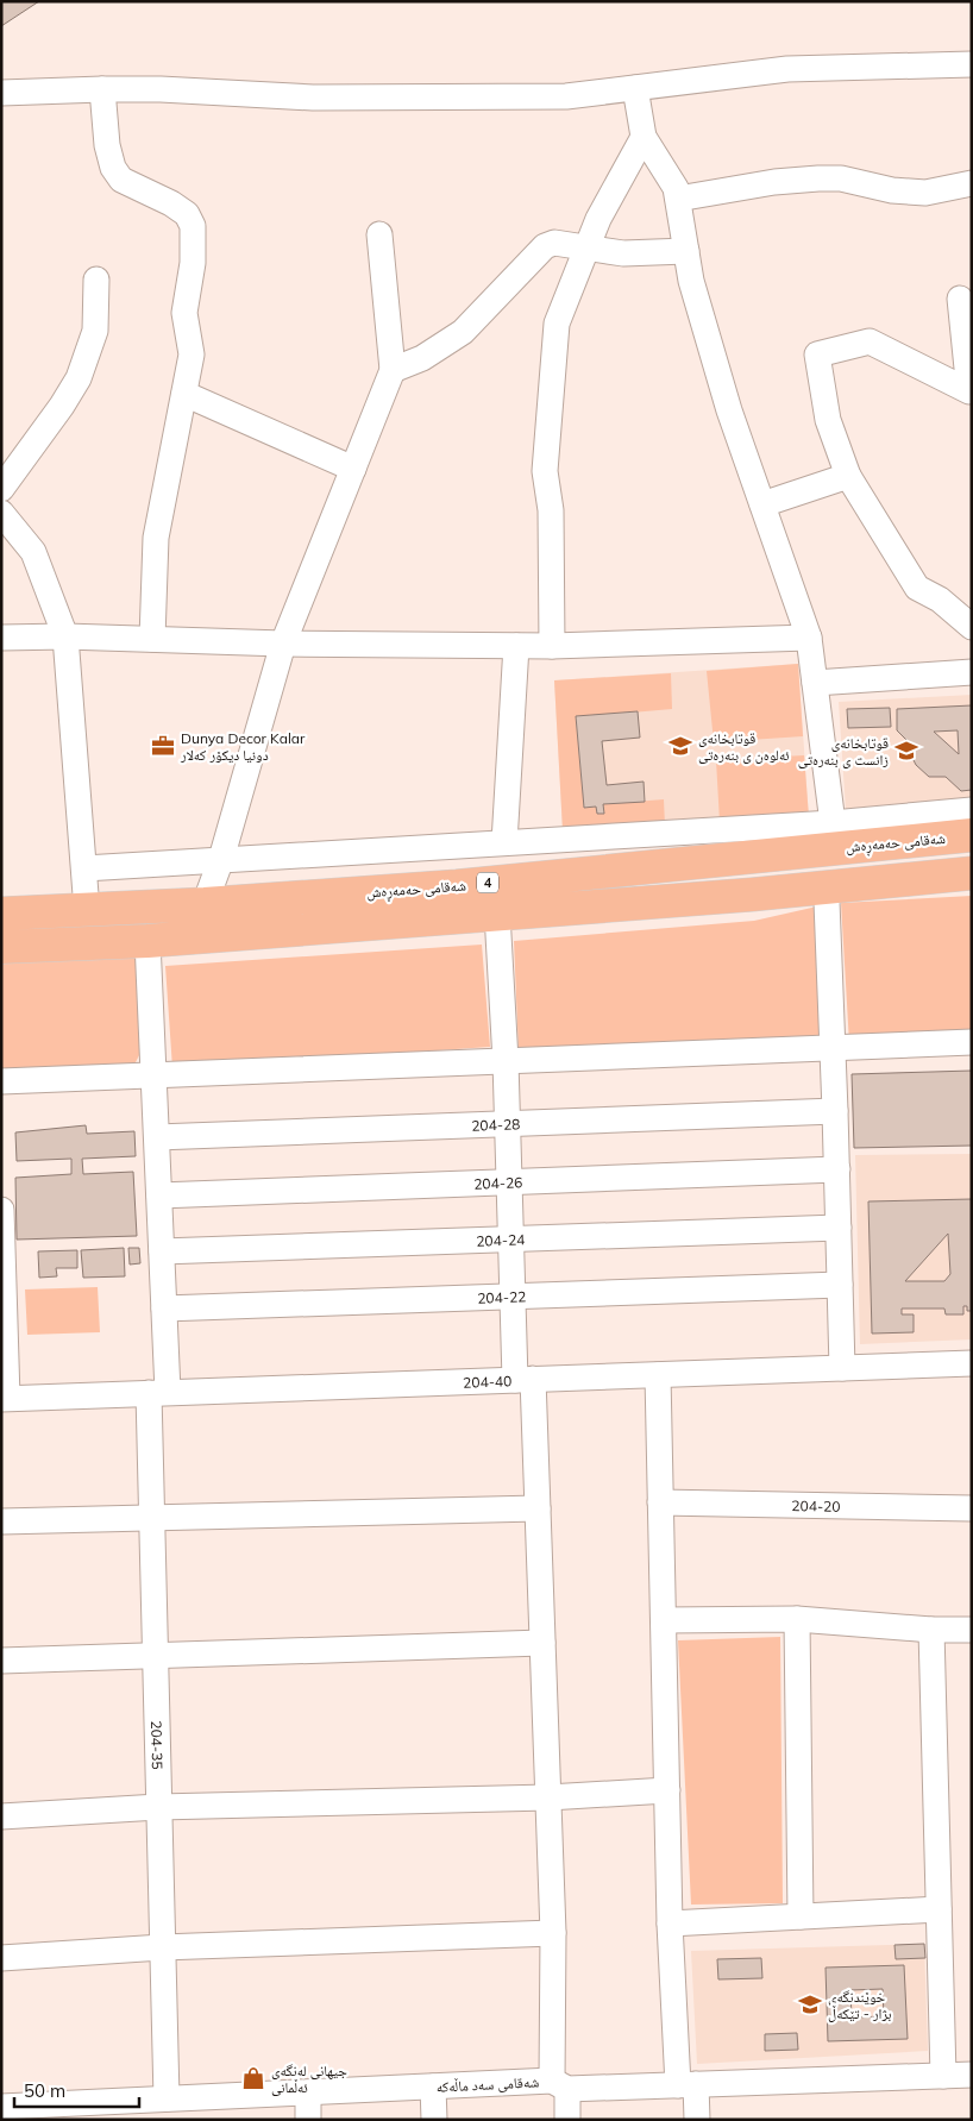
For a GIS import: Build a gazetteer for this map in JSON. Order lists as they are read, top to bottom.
{
  "streets": {
    "highway": ["شەقامی حەمەڕەش", "4"],
    "street": [
      "204-28",
      "204-26",
      "204-24",
      "204-22",
      "204-40",
      "204-20",
      "204-35",
      "شەقامی سەد ماڵەکە"
    ]
  },
  "crossings": [
    ["4", "204-35"],
    ["204-28", "204-35"],
    ["204-26", "204-35"],
    ["204-24", "204-35"],
    ["204-22", "204-35"],
    ["204-40", "204-35"],
    ["204-35", "شەقامی سەد ماڵەکە"]
  ],
  "places": {
    "office": ["Dunya Decor Kalar دونیا دیکۆر کەلار"],
    "school or university": ["قوتابخانەی ئەلوەن ی بنەرەتی", "قوتابخانەی زانست ی بنەرەتی", "خوێندنگەی بژار - تێکەڵ"],
    "shop": ["جیهانی لەنگەی ئەڵمانی"]
  },
  "scale_bar": "50 m"
}
